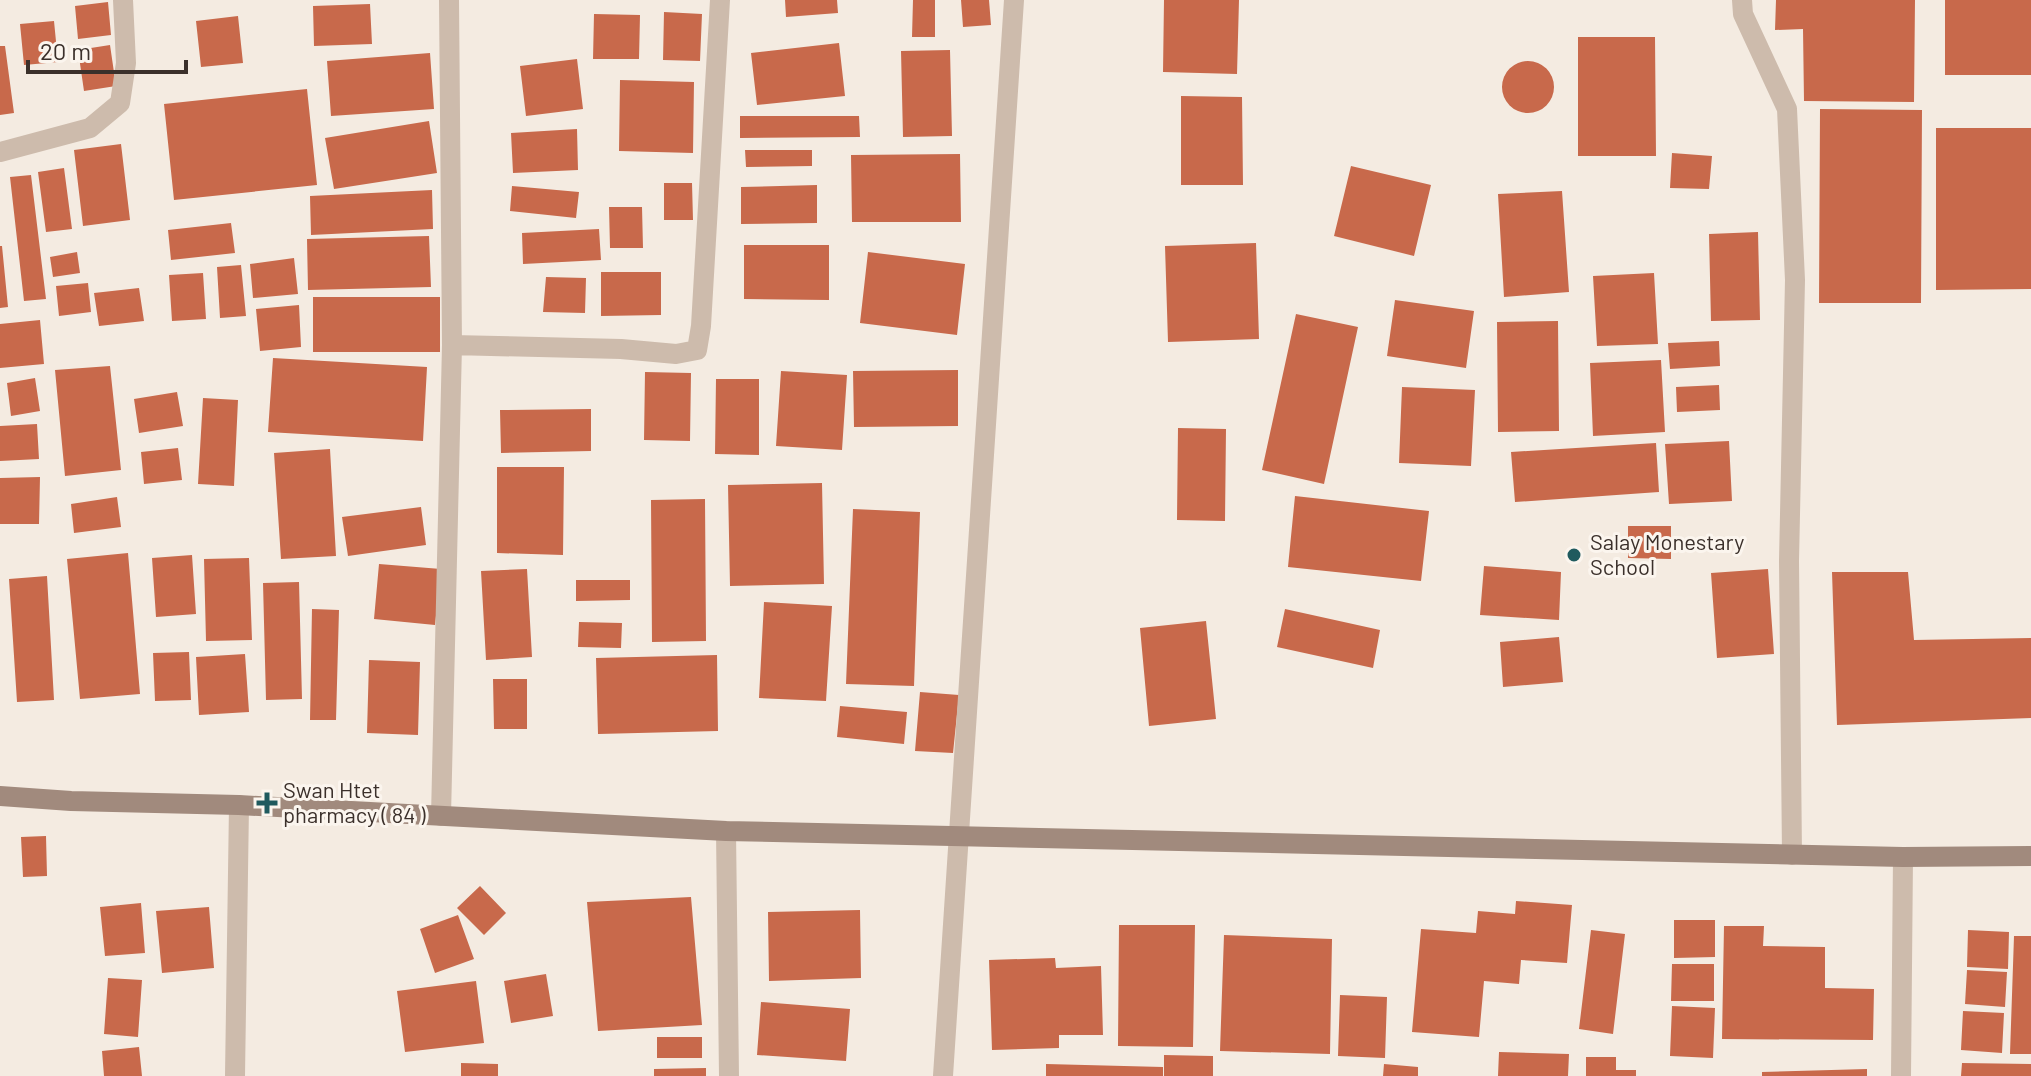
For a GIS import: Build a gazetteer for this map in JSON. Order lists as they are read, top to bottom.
{
  "places": {
    "other": ["Salay Monestary School"],
    "health": ["Swan Htet pharmacy ( 84 )"]
  },
  "scale_bar": "20 m"
}
